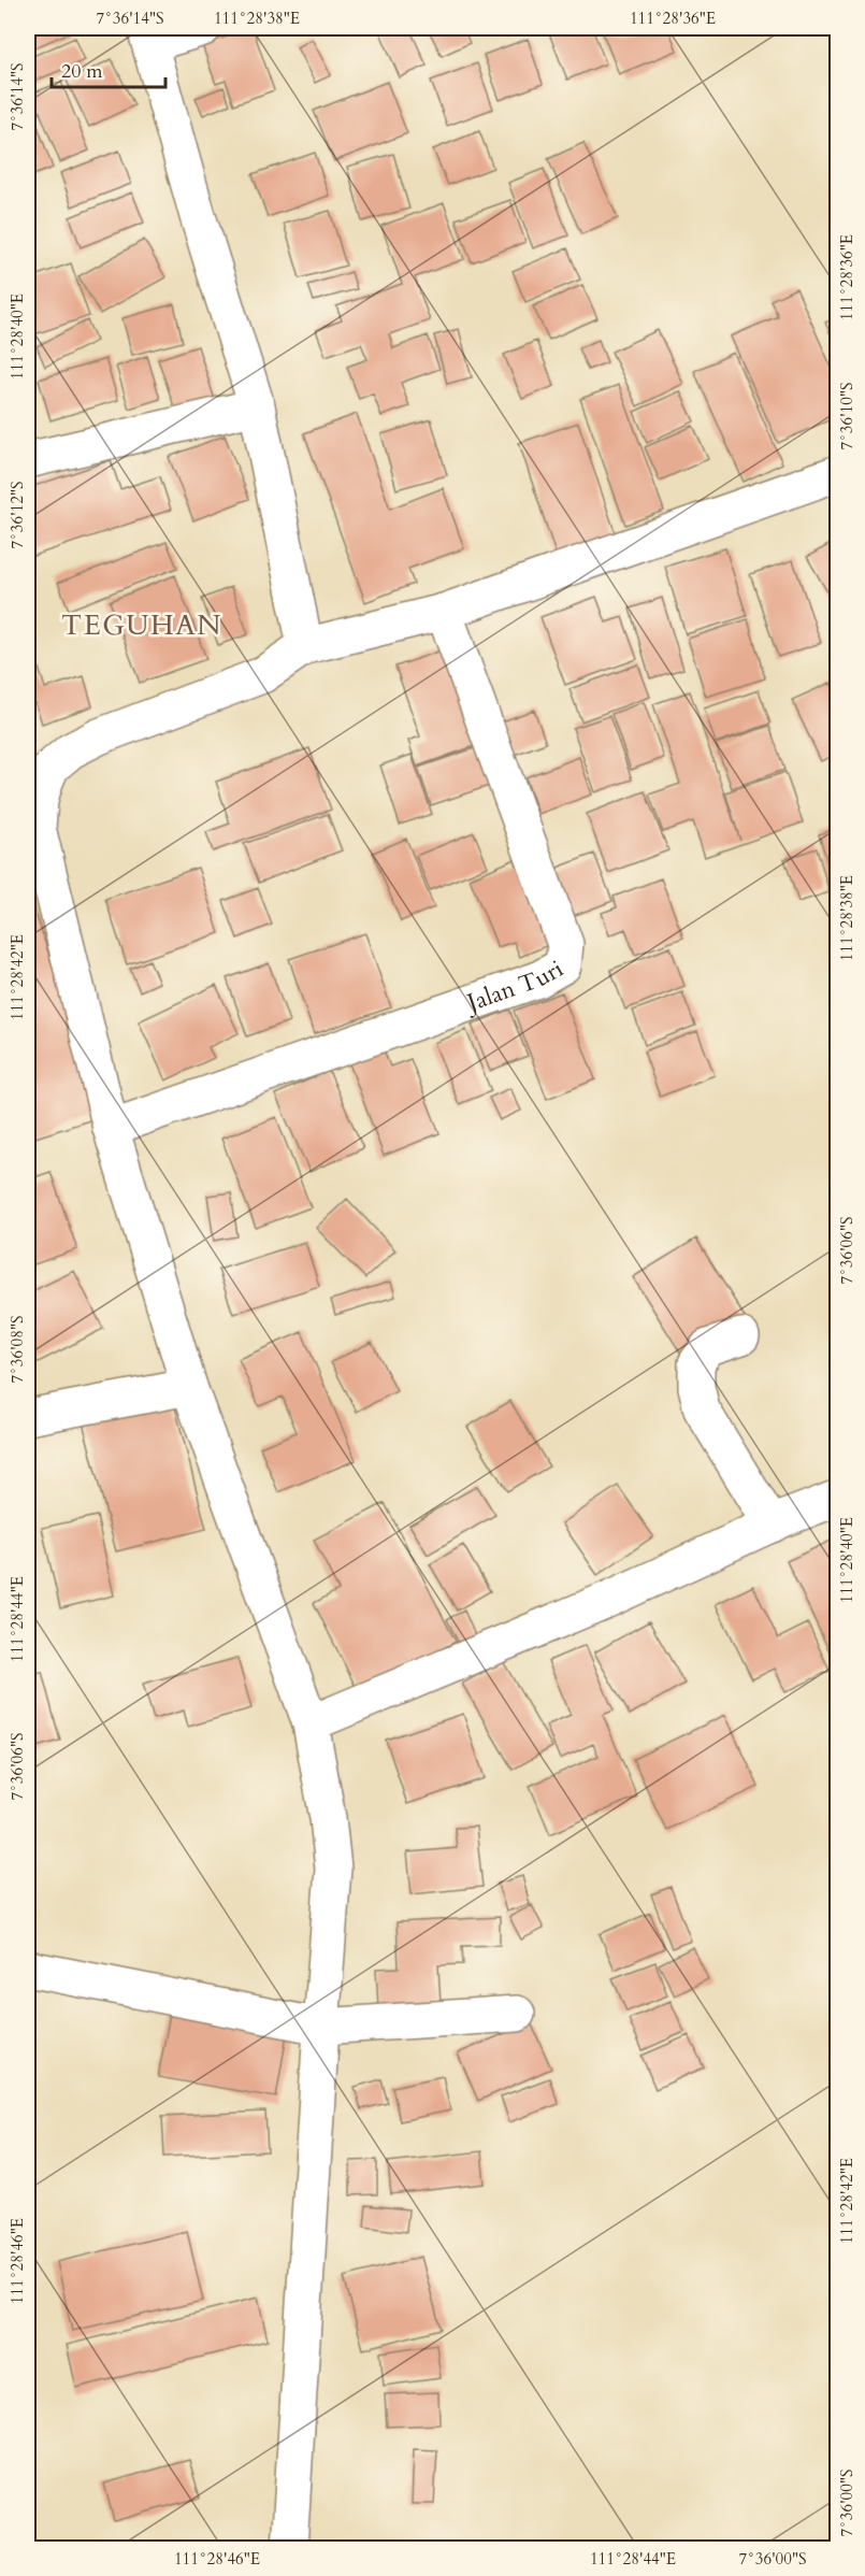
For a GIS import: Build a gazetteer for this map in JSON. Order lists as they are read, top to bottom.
{
  "streets": {
    "street": ["Jalan Turi"]
  },
  "districts": ["TEGUHAN"],
  "scale_bar": "20 m",
  "coordinates": [
    "7°36'14\"S",
    "111°28'38\"E",
    "111°28'36\"E",
    "111°28'40\"E",
    "7°36'10\"S",
    "7°36'12\"S",
    "111°28'42\"E",
    "7°36'06\"S",
    "7°36'08\"S",
    "111°28'44\"E",
    "111°28'46\"E",
    "7°36'00\"S"
  ]
}
